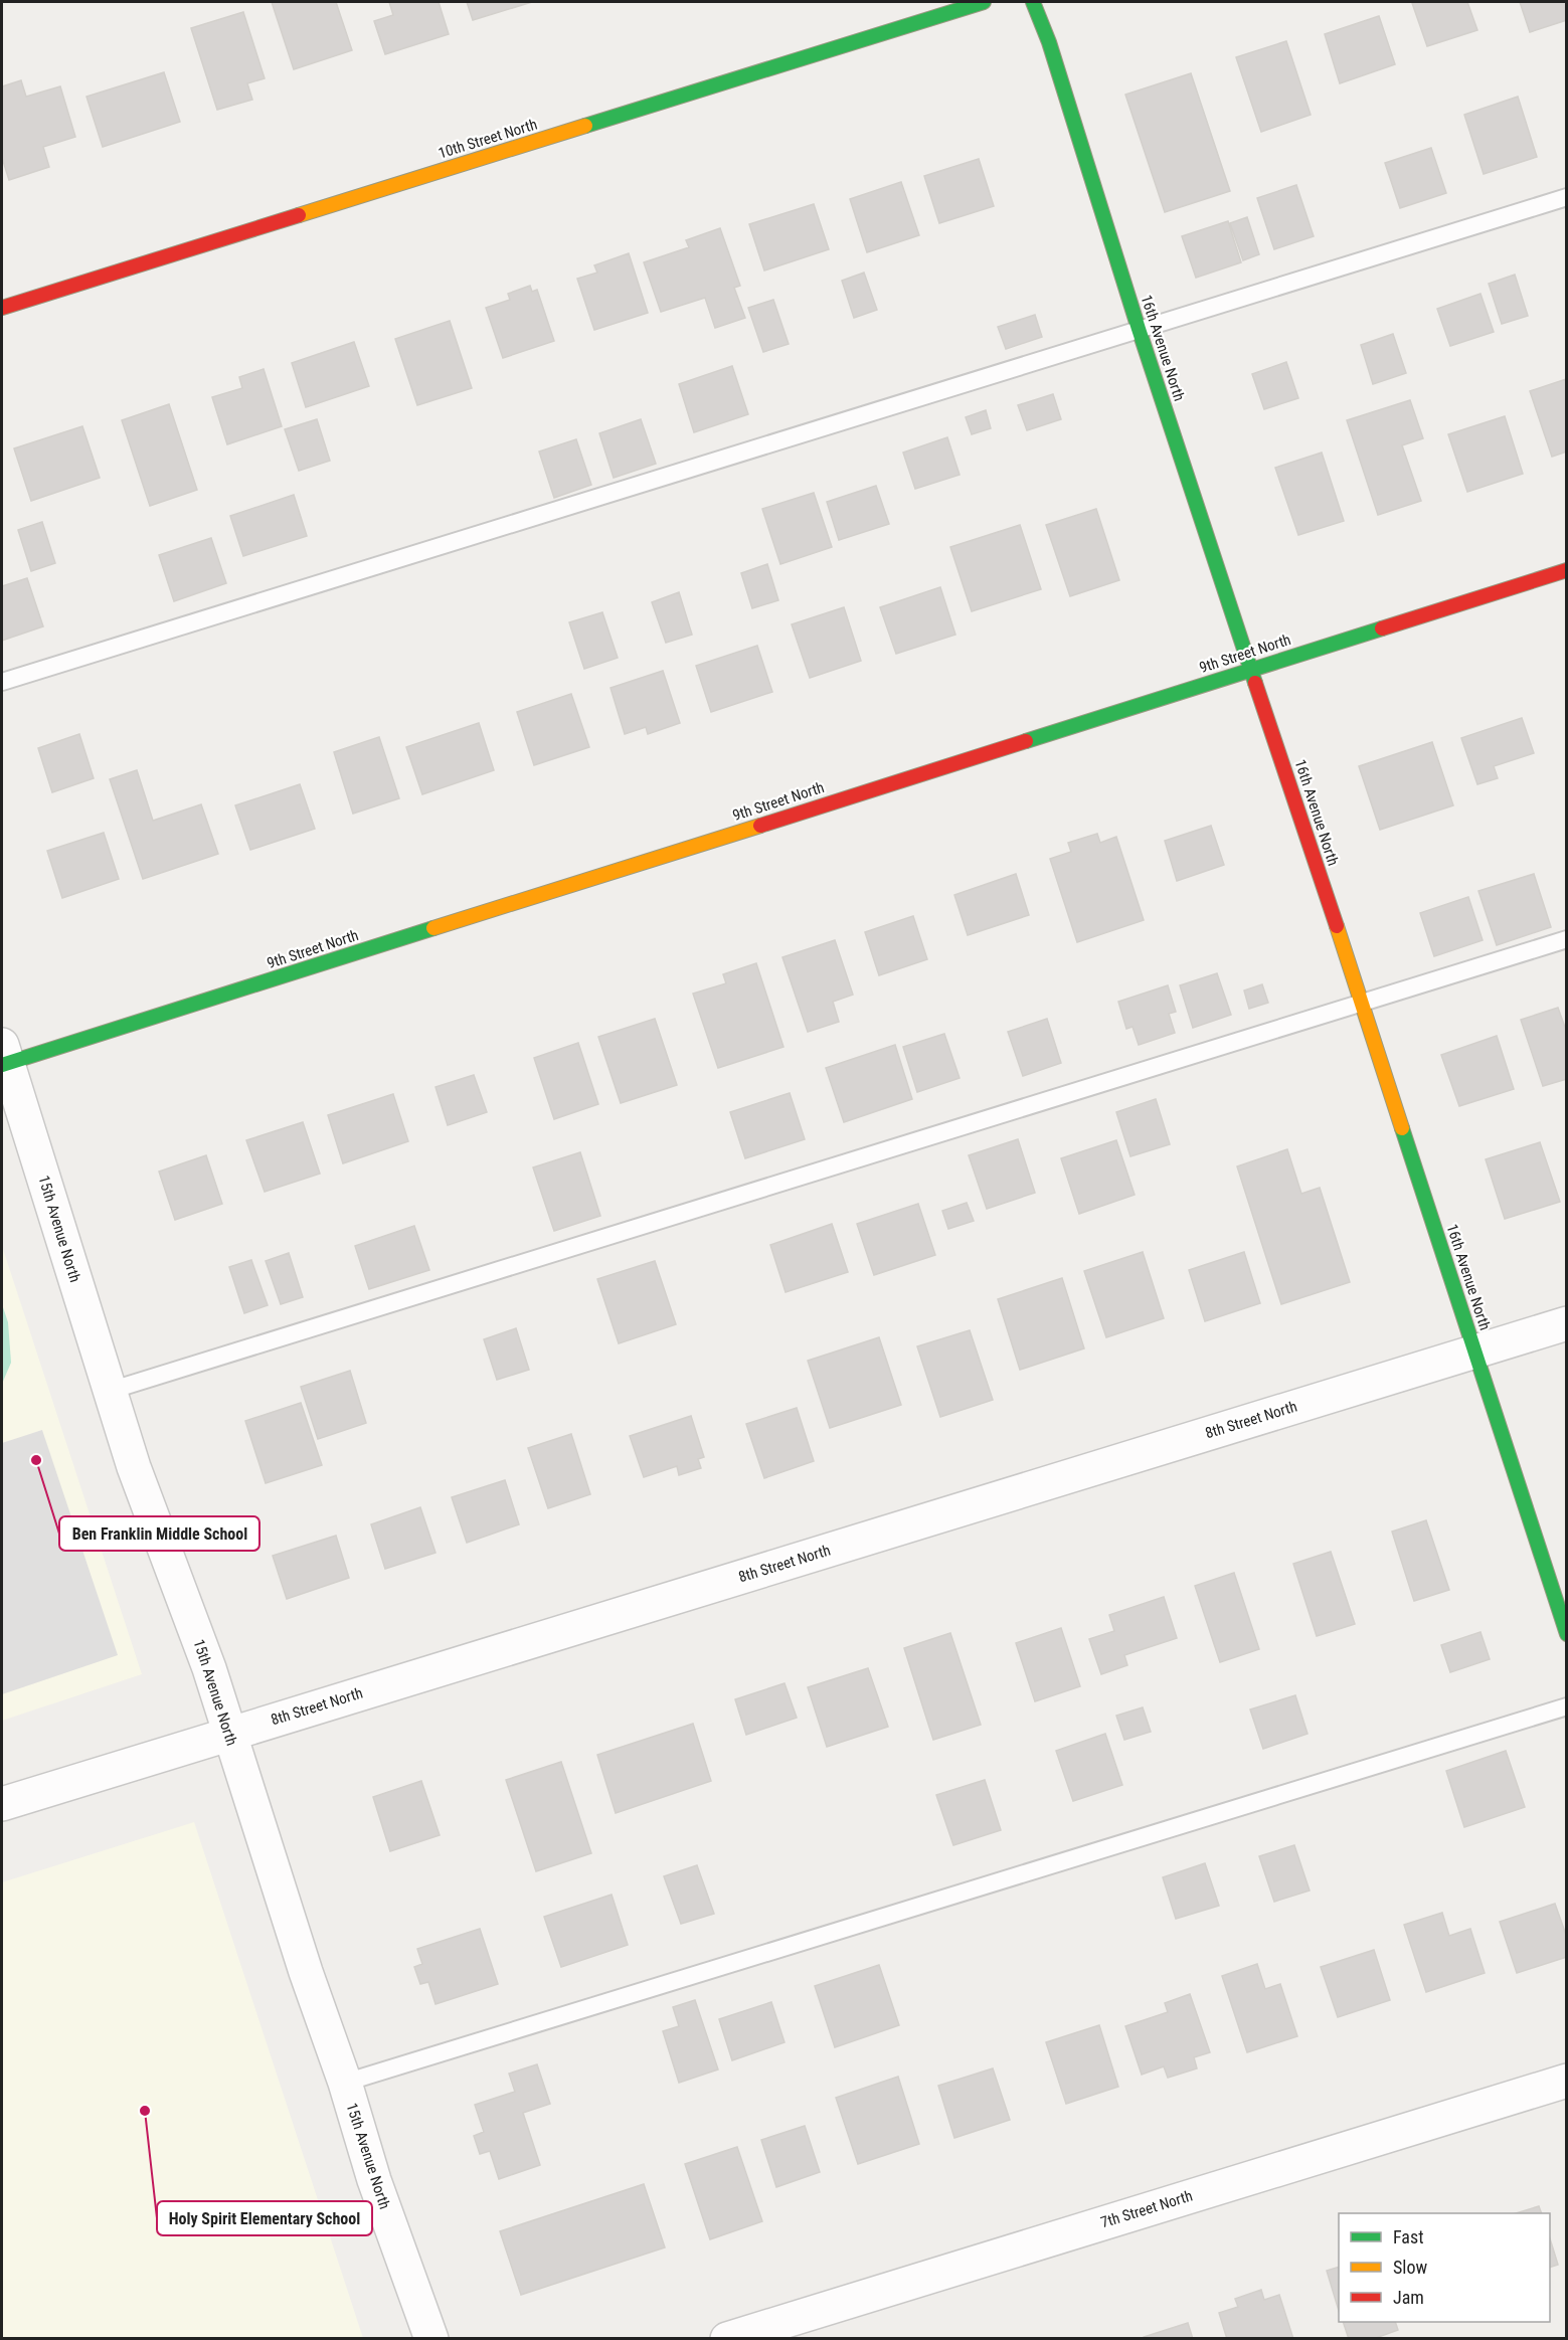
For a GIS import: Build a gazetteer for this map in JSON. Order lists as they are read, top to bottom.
{
  "streets": {
    "street": [
      "10th Street North",
      "16th Avenue North",
      "9th Street North",
      "15th Avenue North",
      "8th Street North",
      "7th Street North"
    ]
  },
  "crossings": [
    ["16th Avenue North", "9th Street North"],
    ["16th Avenue North", "8th Street North"],
    ["9th Street North", "15th Avenue North"],
    ["15th Avenue North", "8th Street North"]
  ],
  "places": ["Ben Franklin Middle School", "Holy Spirit Elementary School"],
  "legend": ["Fast", "Slow", "Jam"]
}
